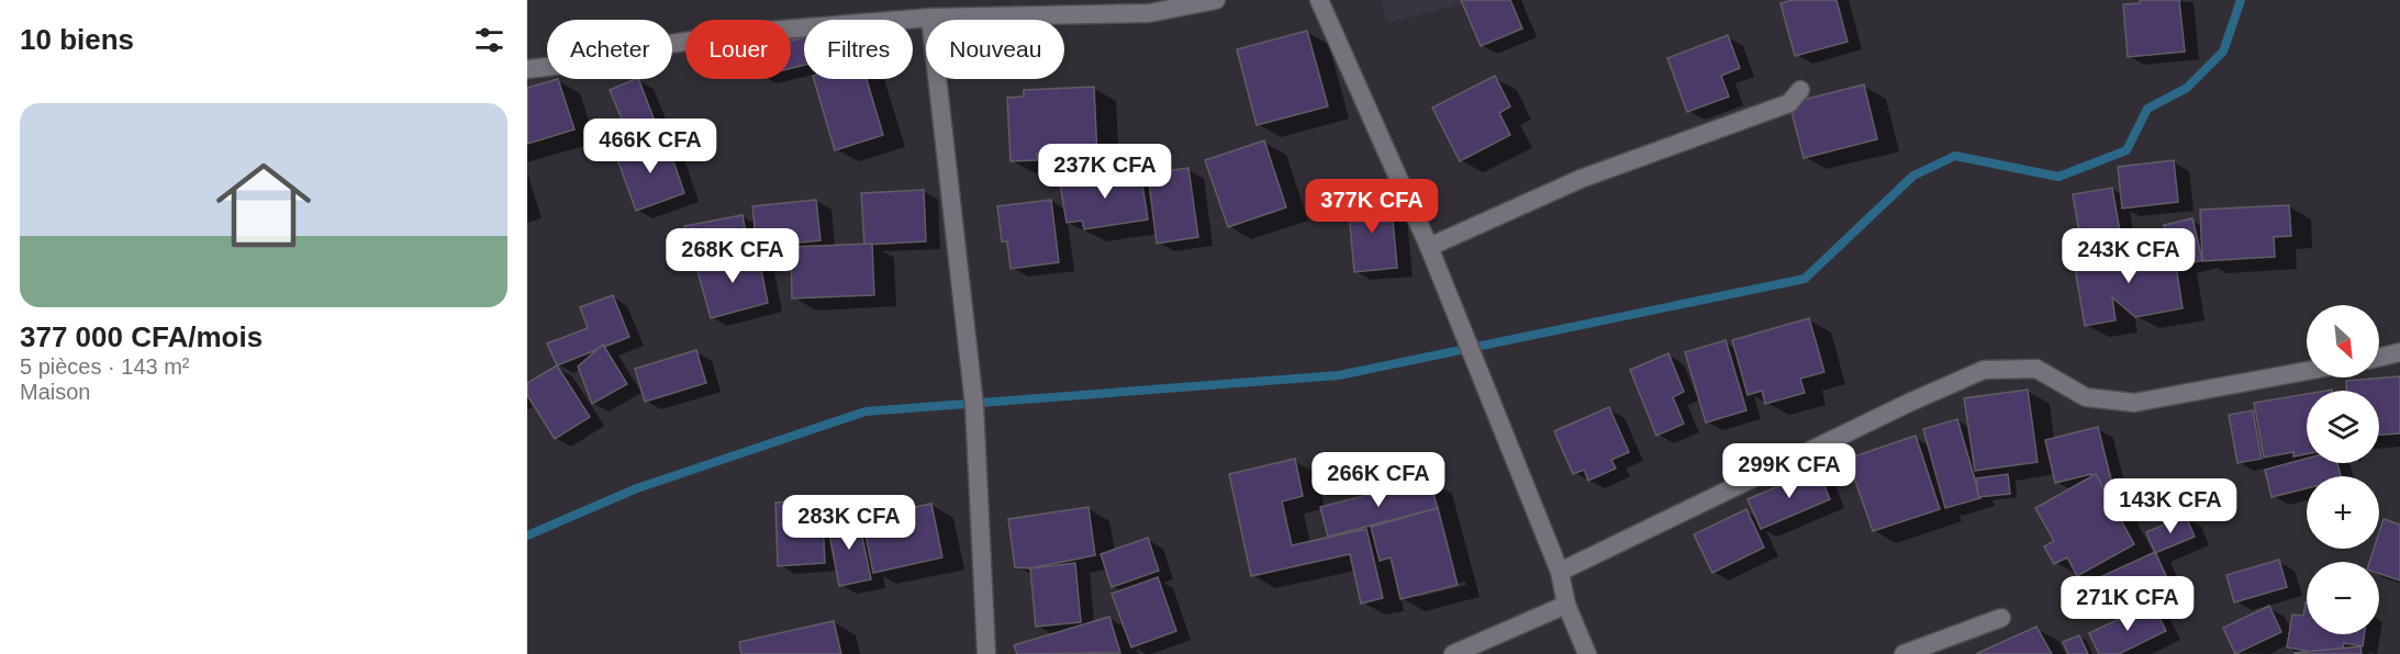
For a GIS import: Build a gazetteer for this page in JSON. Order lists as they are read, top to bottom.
{
  "north": "bottom right",
  "page": {
    "heading": "10 biens",
    "chip": [
      "Acheter",
      "Louer",
      "Filtres",
      "Nouveau"
    ],
    "list": [
      {
        "name": "377 000 CFA/mois",
        "note": "5 pièces · 143 m² · Maison"
      }
    ],
    "price": [
      "466K CFA",
      "237K CFA",
      "377K CFA",
      "268K CFA",
      "243K CFA",
      "299K CFA",
      "266K CFA",
      "143K CFA",
      "283K CFA",
      "271K CFA"
    ],
    "map_buttons": ["+", "−"]
  }
}
